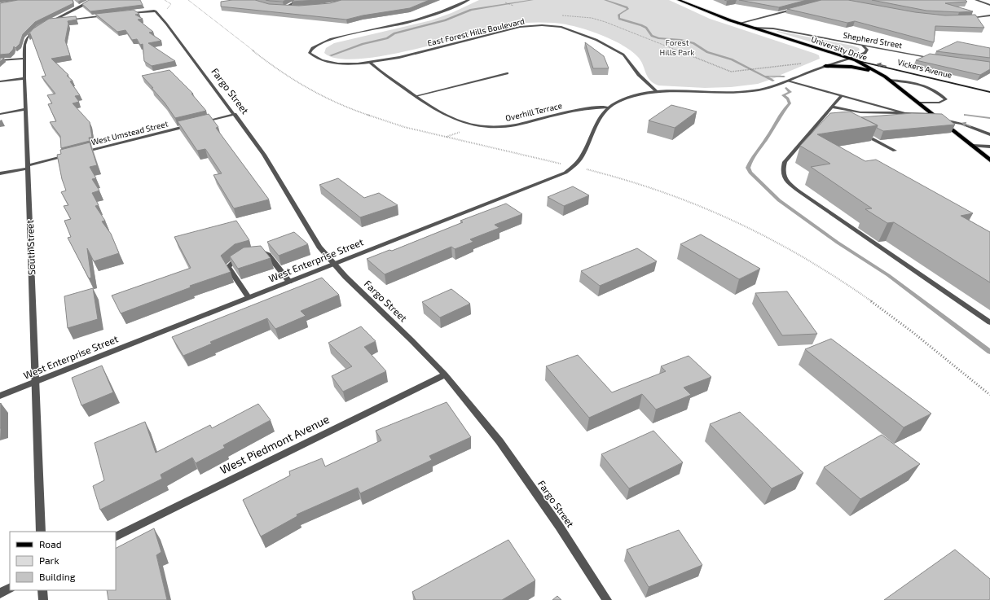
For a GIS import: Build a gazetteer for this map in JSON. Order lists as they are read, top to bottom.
{
  "streets": {
    "main road": ["University Drive", "Vickers Avenue"],
    "street": [
      "East Forest Hills Boulevard",
      "Shepherd Street",
      "Fargo Street",
      "Overhill Terrace",
      "West Umstead Street",
      "South Street",
      "West Enterprise Street",
      "West Piedmont Avenue"
    ]
  },
  "crossings": [
    ["East Forest Hills Boulevard", "Overhill Terrace"],
    ["Shepherd Street", "University Drive"],
    ["University Drive", "Vickers Avenue"],
    ["Fargo Street", "West Enterprise Street"],
    ["Fargo Street", "West Piedmont Avenue"],
    ["Overhill Terrace", "West Enterprise Street"],
    ["South Street", "West Enterprise Street"]
  ],
  "one_way": ["Vickers Avenue"],
  "parks": ["Forest Hills Park"],
  "legend": ["Road", "Park", "Building"]
}
